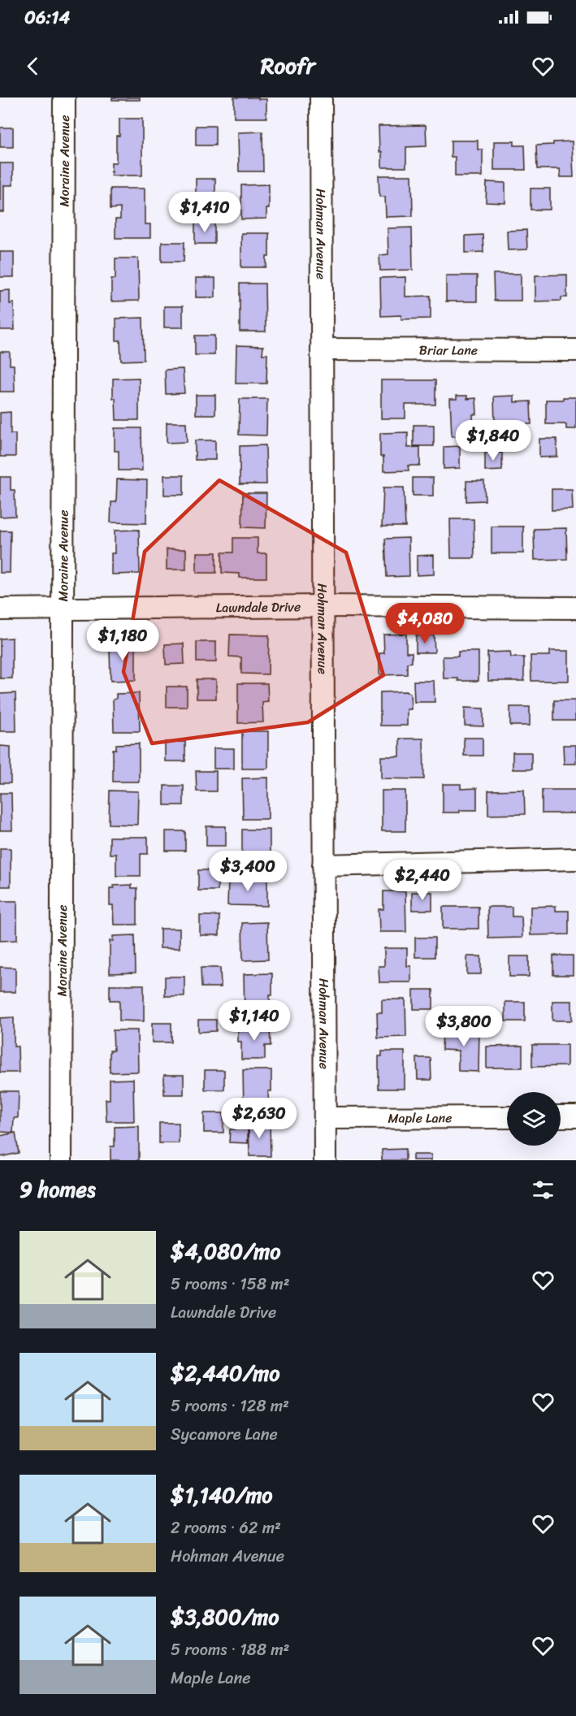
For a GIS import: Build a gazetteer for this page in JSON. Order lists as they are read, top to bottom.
{
  "streets": {
    "street": [
      "Moraine Avenue",
      "Hohman Avenue",
      "Briar Lane",
      "Lawndale Drive",
      "Maple Lane"
    ]
  },
  "crossings": [
    ["Moraine Avenue", "Lawndale Drive"],
    ["Hohman Avenue", "Briar Lane"],
    ["Hohman Avenue", "Lawndale Drive"],
    ["Hohman Avenue", "Maple Lane"]
  ],
  "page": {
    "status": "06:14",
    "header": "Roofr",
    "price": [
      "$1,410",
      "$1,840",
      "$4,080",
      "$1,180",
      "$3,400",
      "$2,440",
      "$1,140",
      "$3,800",
      "$2,630"
    ],
    "heading": "9 homes",
    "list": [
      {
        "name": "$4,080/mo",
        "note": "5 rooms · 158 m² · Lawndale Drive"
      },
      {
        "name": "$2,440/mo",
        "note": "5 rooms · 128 m² · Sycamore Lane"
      },
      {
        "name": "$1,140/mo",
        "note": "2 rooms · 62 m² · Hohman Avenue"
      },
      {
        "name": "$3,800/mo",
        "note": "5 rooms · 188 m² · Maple Lane"
      }
    ]
  }
}
